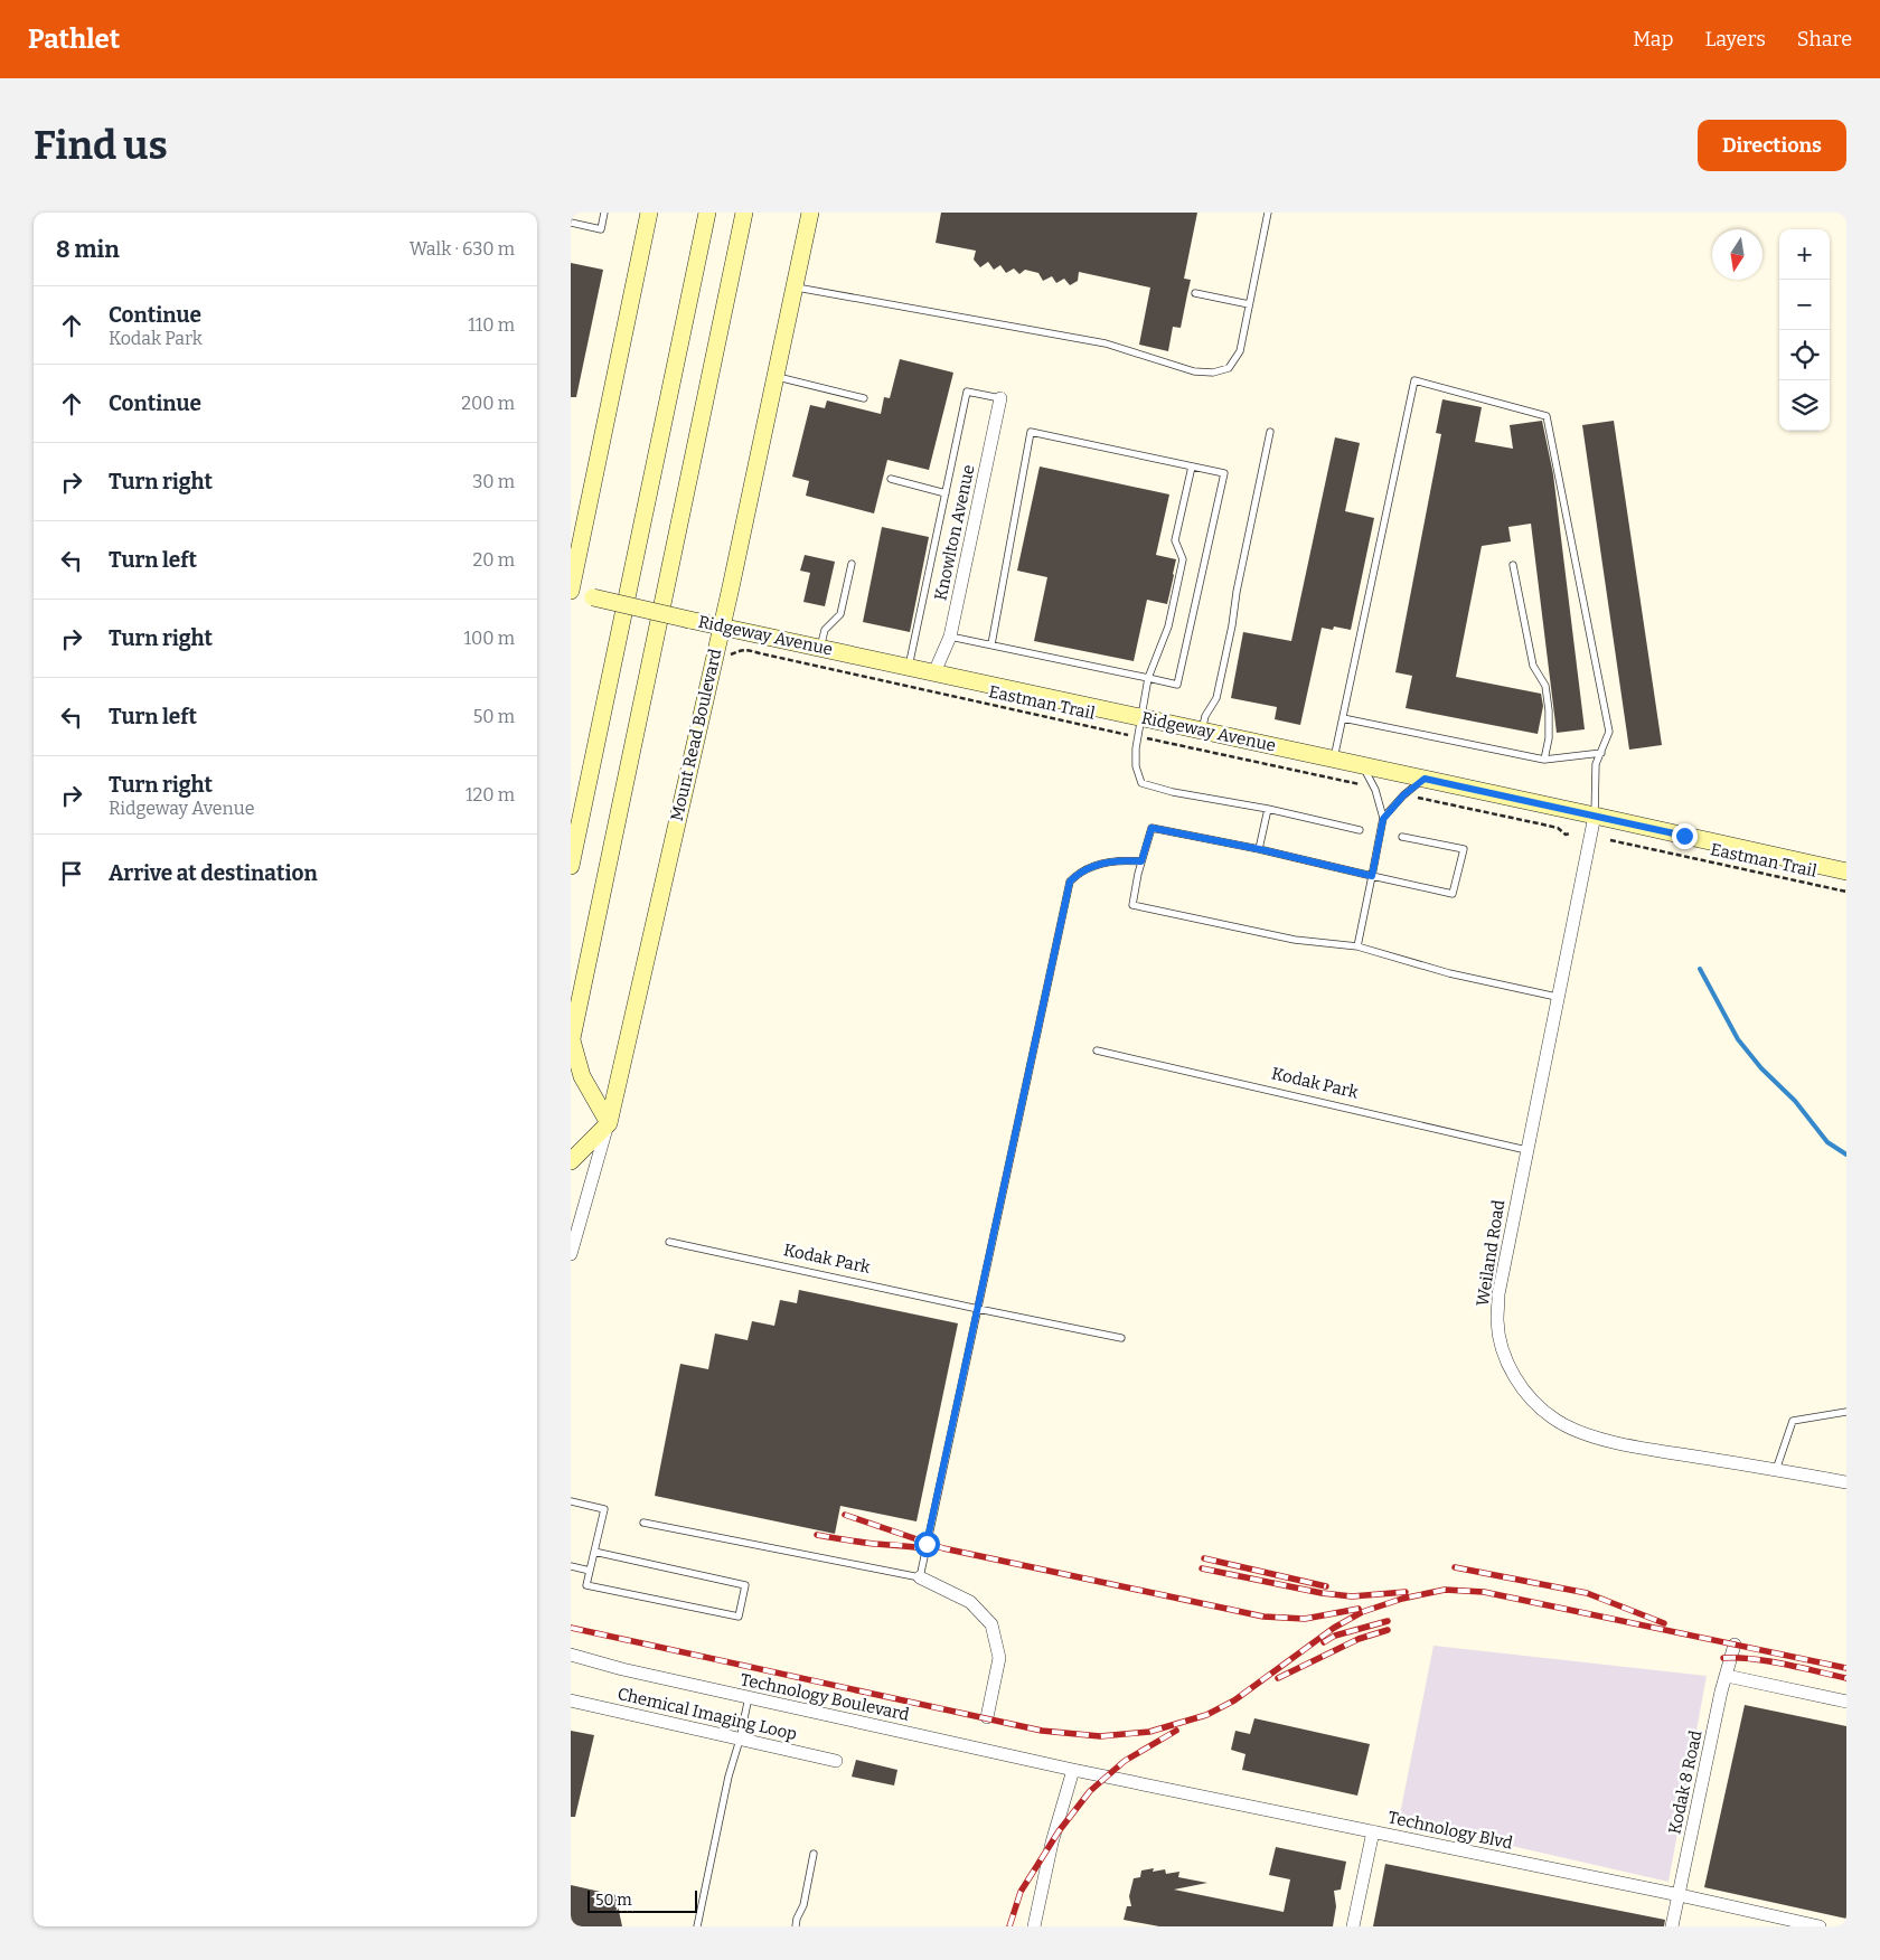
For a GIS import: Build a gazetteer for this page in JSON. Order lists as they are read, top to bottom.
{
  "streets": {
    "main road": ["Ridgeway Avenue", "Mount Read Boulevard"],
    "street": [
      "Knowlton Avenue",
      "Weiland Road",
      "Technology Boulevard",
      "Chemical Imaging Loop",
      "Kodak 8 Road",
      "Technology Blvd"
    ],
    "lane": ["Kodak Park"],
    "path": ["Eastman Trail"]
  },
  "crossings": [
    ["Knowlton Avenue", "Ridgeway Avenue"],
    ["Ridgeway Avenue", "Mount Read Boulevard"],
    ["Ridgeway Avenue", "Weiland Road"],
    ["Eastman Trail", "Mount Read Boulevard"],
    ["Kodak Park", "Weiland Road"],
    ["Technology Boulevard", "Technology Blvd"],
    ["Kodak 8 Road", "Technology Blvd"]
  ],
  "scale_bar": "50 m",
  "north": "bottom",
  "page": {
    "header": "Pathlet",
    "nav": ["Map", "Layers", "Share"],
    "buttons": "Directions",
    "title": "Find us",
    "heading": ["8 min", "Walk · 630 m"],
    "map_buttons": ["+", "−"],
    "list": [
      ["Continue", "Kodak Park", "110 m"],
      ["Continue", "200 m"],
      ["Turn right", "30 m"],
      ["Turn left", "20 m"],
      ["Turn right", "100 m"],
      ["Turn left", "50 m"],
      ["Turn right", "Ridgeway Avenue", "120 m"],
      "Arrive at destination"
    ],
    "scale": "50 m"
  }
}
